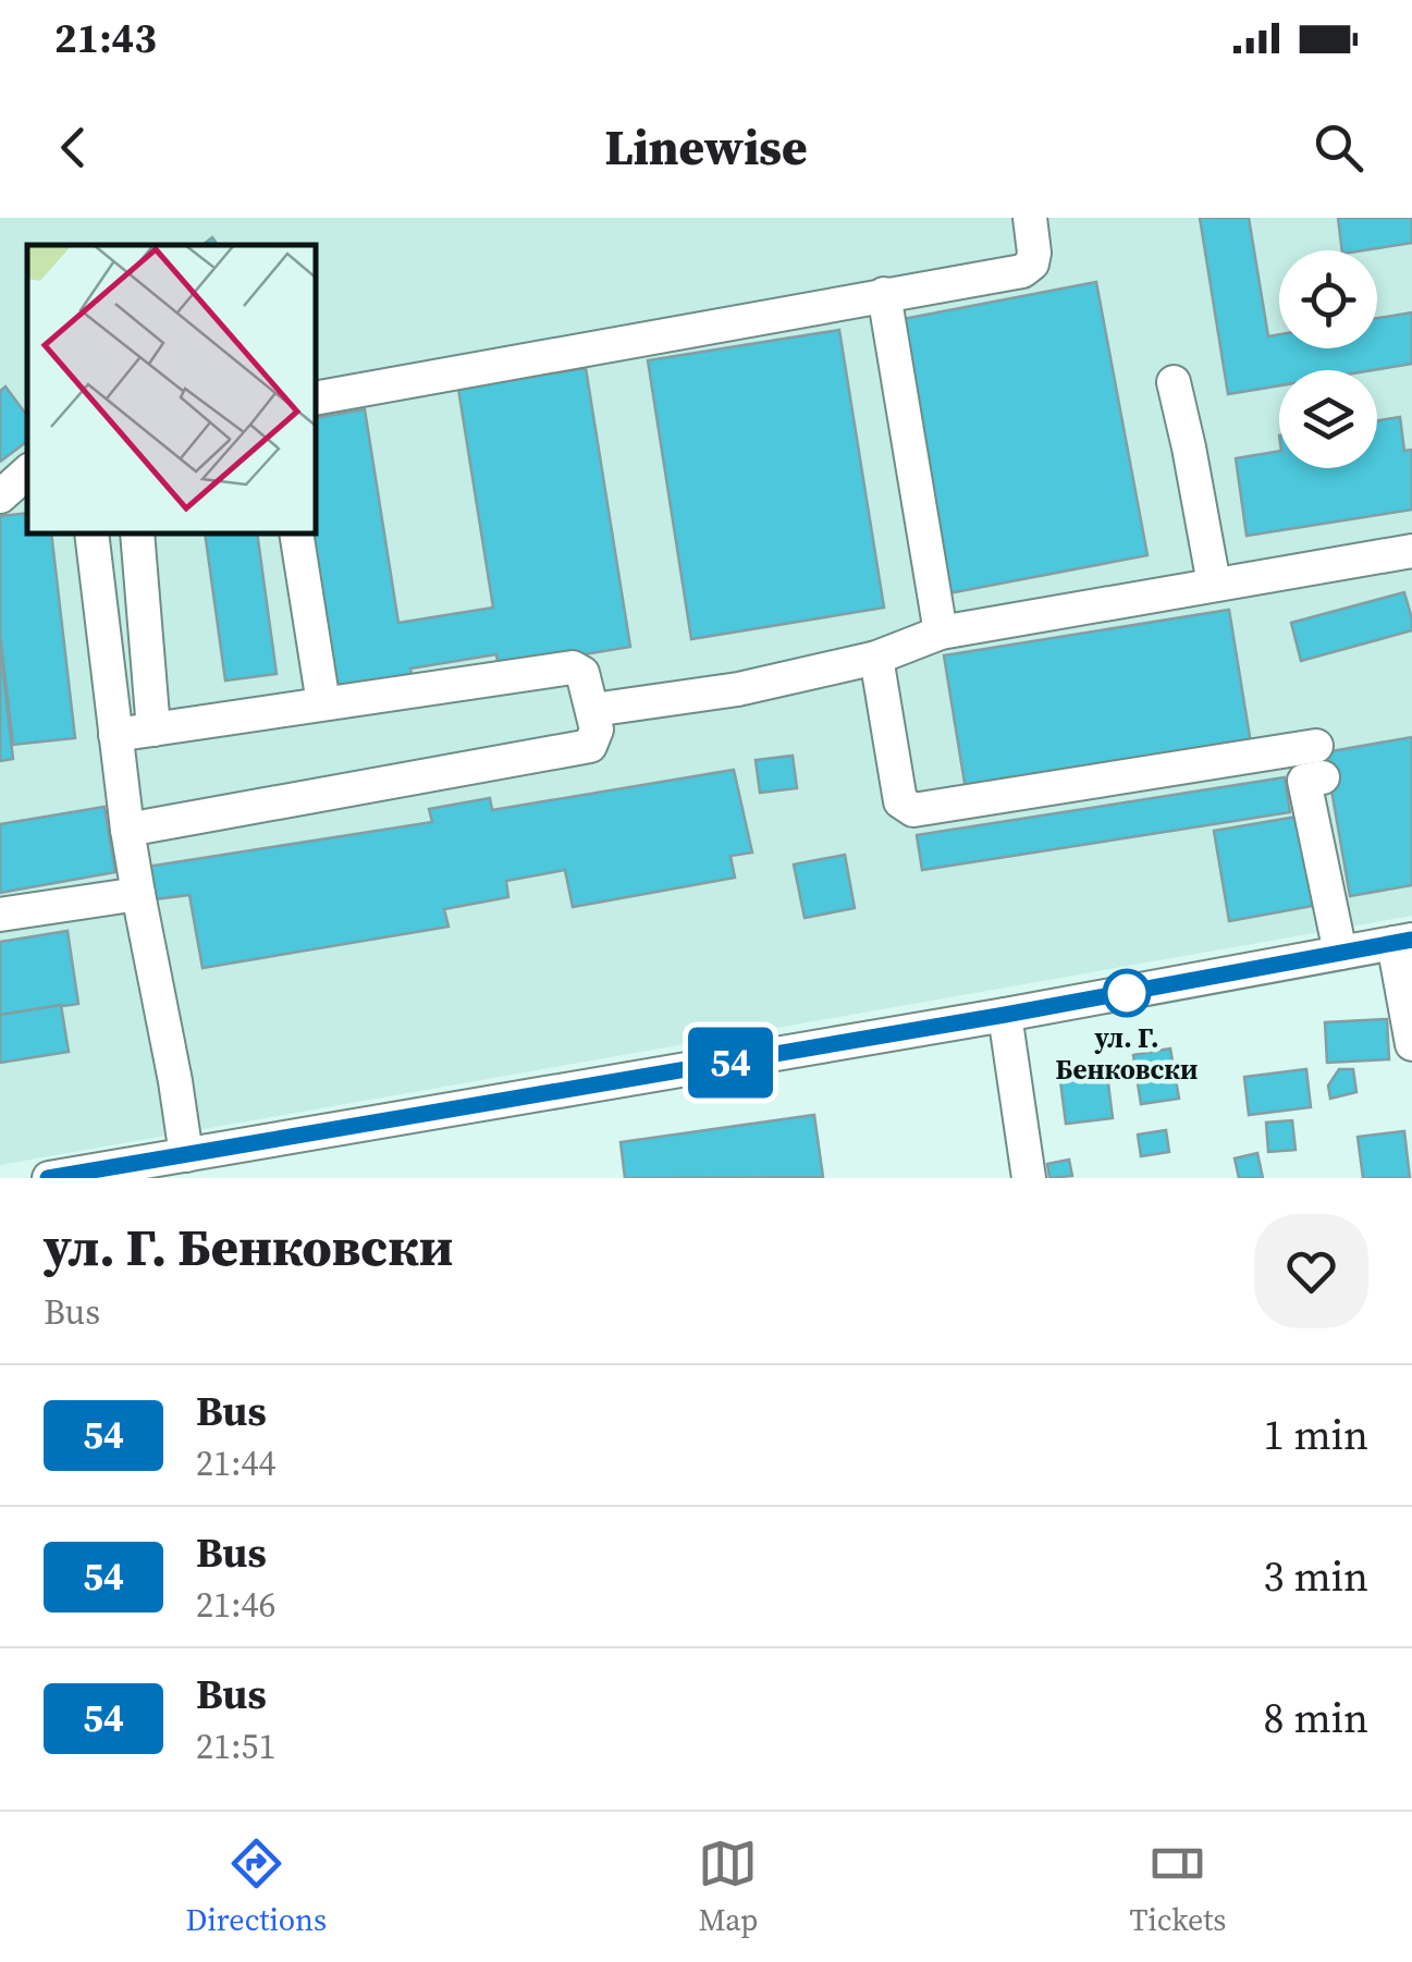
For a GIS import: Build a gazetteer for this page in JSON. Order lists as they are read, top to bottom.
{
  "places": ["ул. Г. Бенковски"],
  "lines": ["bus line 54"],
  "page": {
    "status": "21:43",
    "header": "Linewise",
    "on_map": "54",
    "heading": ["ул. Г. Бенковски", "Bus"],
    "list": [
      {
        "mark": "54",
        "name": "Bus",
        "note": "21:44",
        "value": "1 min"
      },
      {
        "mark": "54",
        "name": "Bus",
        "note": "21:46",
        "value": "3 min"
      },
      {
        "mark": "54",
        "name": "Bus",
        "note": "21:51",
        "value": "8 min"
      }
    ],
    "tabs": ["Directions", "Map", "Tickets"]
  }
}
